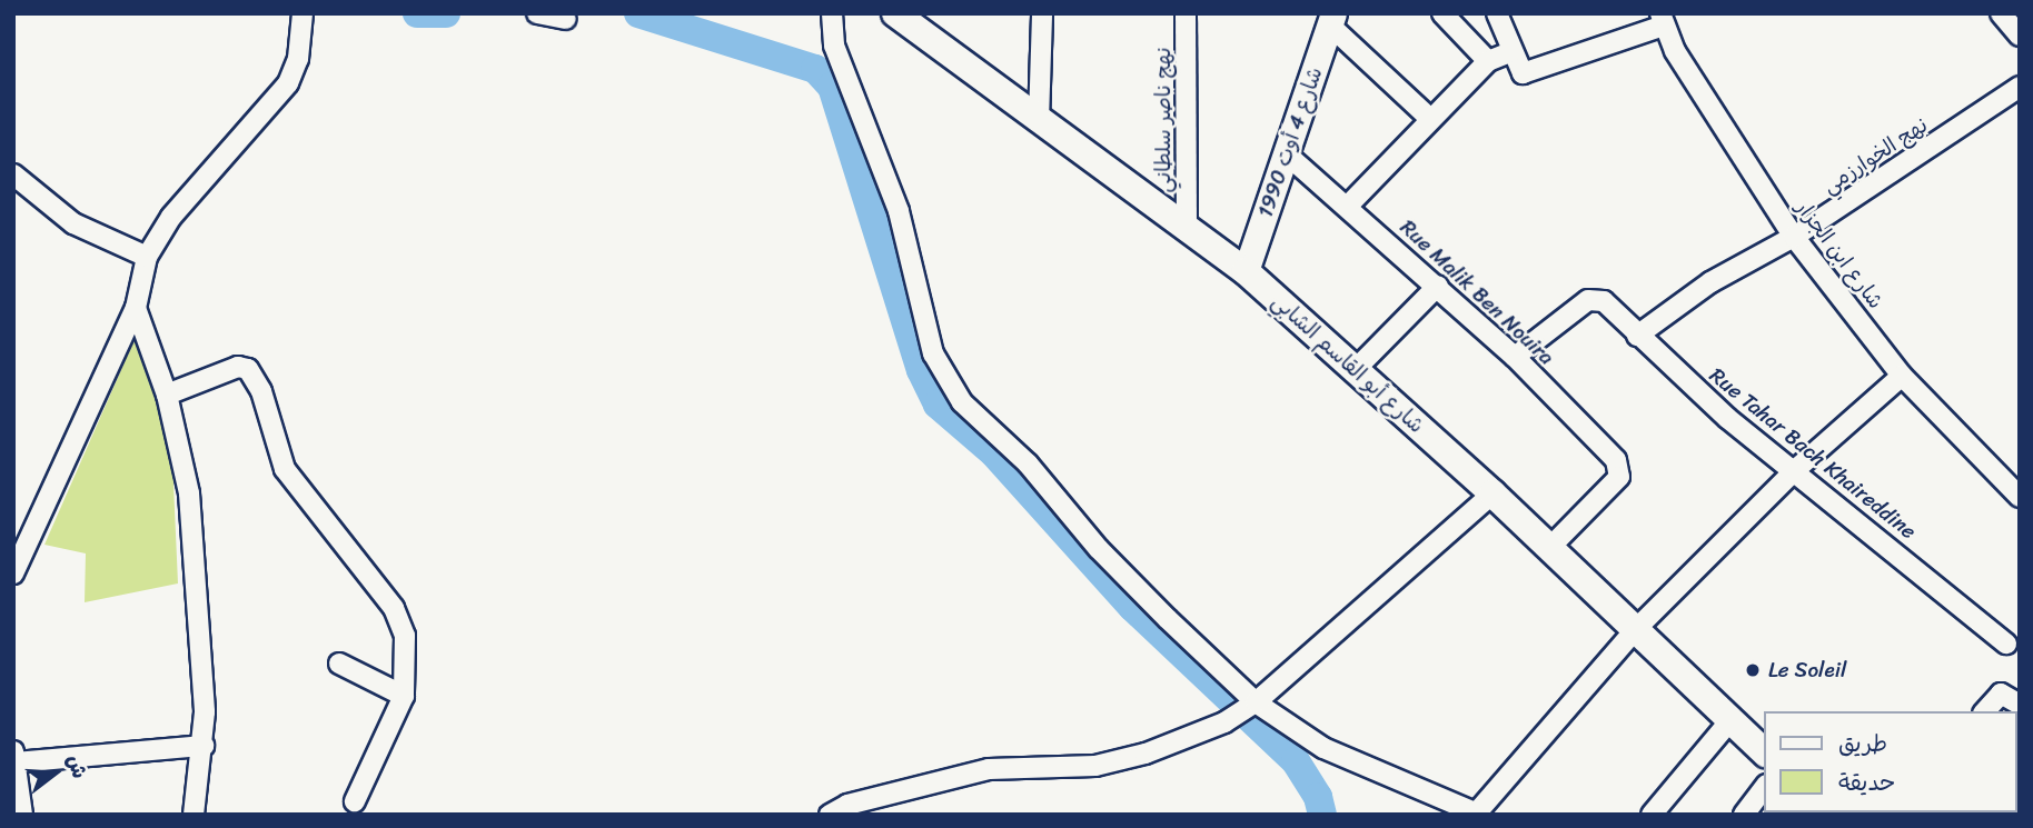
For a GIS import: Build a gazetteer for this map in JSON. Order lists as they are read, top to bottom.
{
  "streets": {
    "main road": ["شارع أبو القاسم الشابي"],
    "street": [
      "نهج ناصر سلطاني",
      "شارع 4 أوت 1990",
      "نهج الخوارزمي",
      "شارع ابن الجزار",
      "Rue Malik Ben Nouira",
      "Rue Tahar Bach Khaireddine"
    ]
  },
  "crossings": [
    ["نهج ناصر سلطاني", "شارع أبو القاسم الشابي"],
    ["شارع 4 أوت 1990", "Rue Malik Ben Nouira"],
    ["شارع 4 أوت 1990", "شارع أبو القاسم الشابي"],
    ["نهج الخوارزمي", "شارع ابن الجزار"],
    ["نهج الخوارزمي", "Rue Tahar Bach Khaireddine"],
    ["Rue Malik Ben Nouira", "شارع أبو القاسم الشابي"],
    ["Rue Malik Ben Nouira", "Rue Tahar Bach Khaireddine"]
  ],
  "places": ["Le Soleil"],
  "legend": ["طريق", "حديقة"],
  "north": "right"
}
